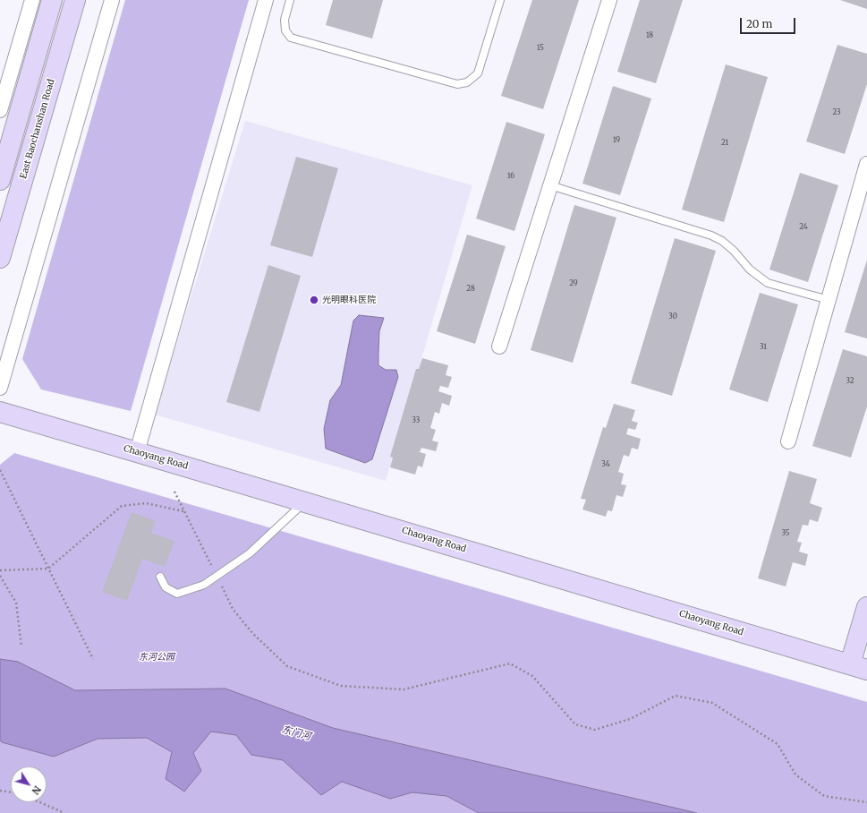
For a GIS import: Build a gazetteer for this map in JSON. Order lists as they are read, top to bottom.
{
  "streets": {
    "main road": ["East Baochanshan Road", "Chaoyang Road"]
  },
  "water": ["东门河"],
  "parks": ["东河公园"],
  "places": ["光明眼科医院"],
  "house_numbers": [
    "18",
    "15",
    "23",
    "19",
    "21",
    "16",
    "24",
    "29",
    "28",
    "30",
    "31",
    "32",
    "33",
    "34",
    "35"
  ],
  "scale_bar": "20 m",
  "north": "bottom right"
}
